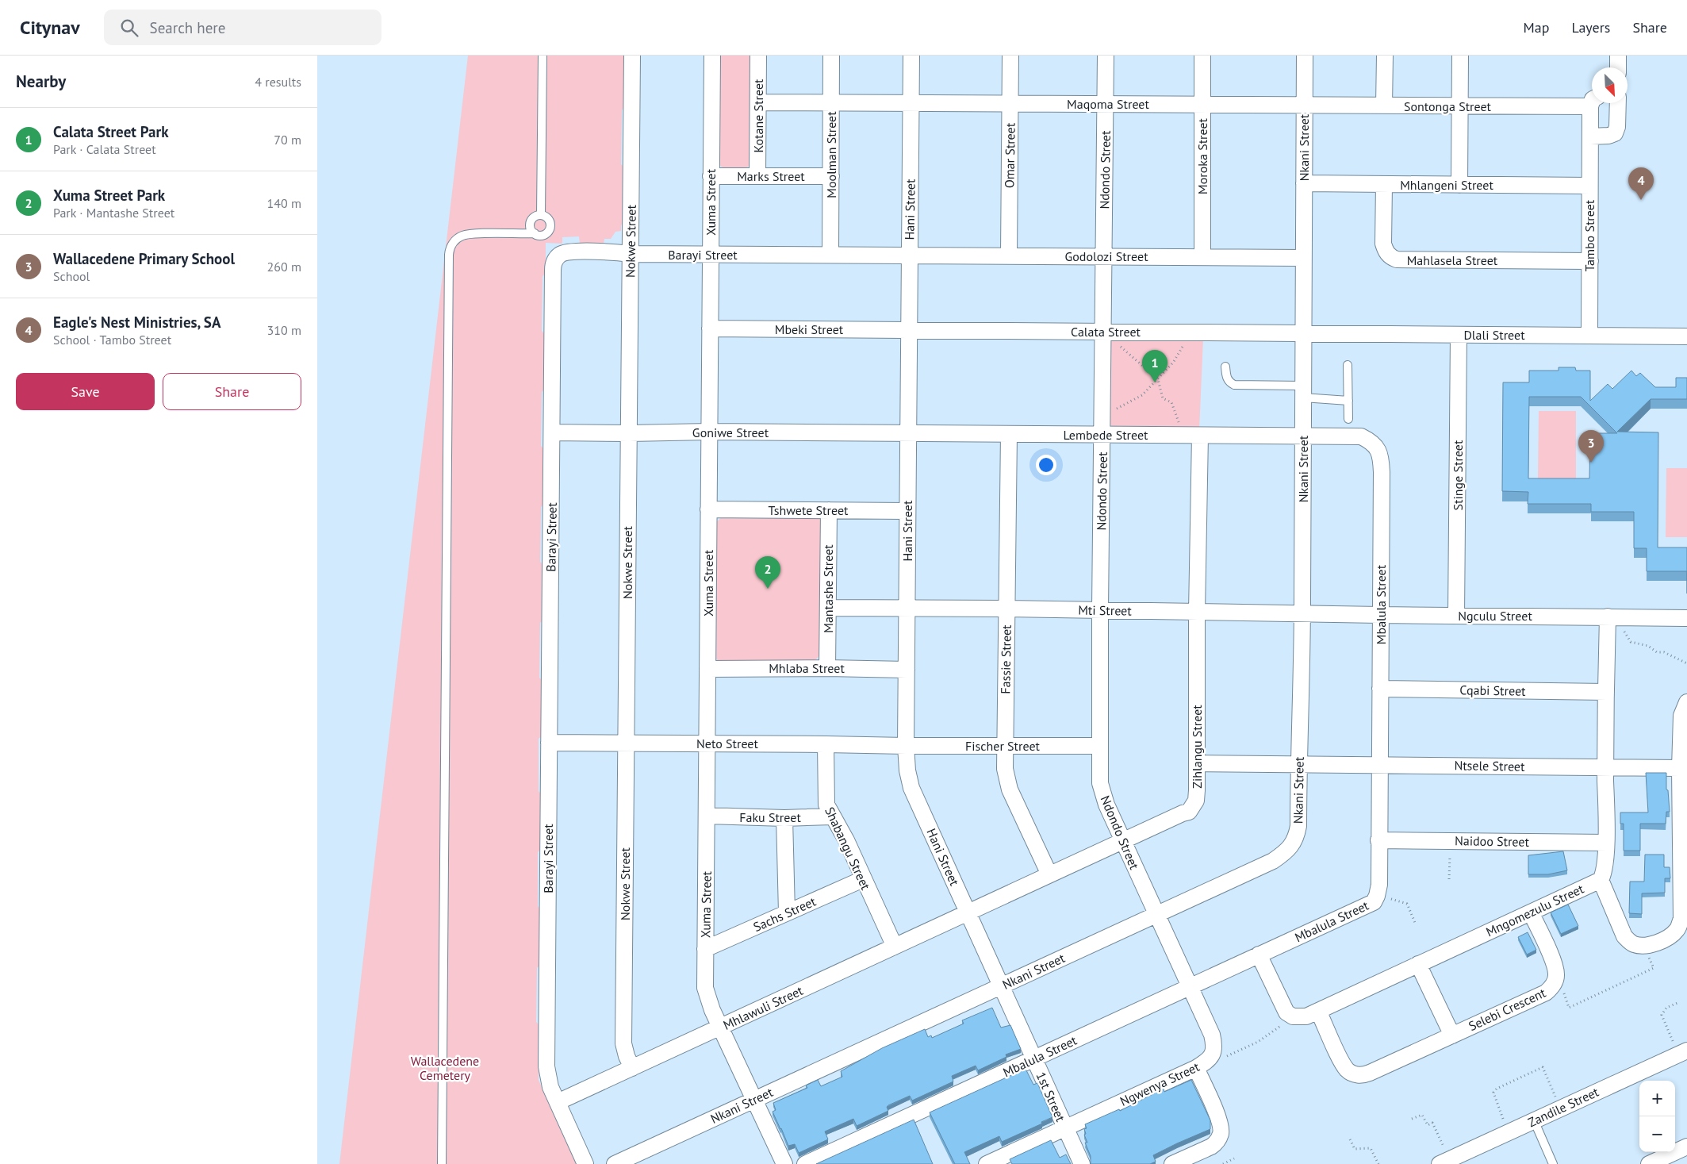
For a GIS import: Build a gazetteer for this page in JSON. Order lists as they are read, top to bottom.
{
  "streets": {
    "street": [
      "Maqoma Street",
      "Sontonga Street",
      "Kotane Street",
      "Nkani Street",
      "Moolman Street",
      "Omar Street",
      "Moroka Street",
      "Ndondo Street",
      "Marks Street",
      "Mhlangeni Street",
      "Xuma Street",
      "Hani Street",
      "Tambo Street",
      "Nokwe Street",
      "Barayi Street",
      "Godolozi Street",
      "Mahlasela Street",
      "Mbeki Street",
      "Calata Street",
      "Dlali Street",
      "Goniwe Street",
      "Lembede Street",
      "Stinge Street",
      "Tshwete Street",
      "Mantashe Street",
      "Mbalula Street",
      "Mti Street",
      "Ngculu Street",
      "Fassie Street",
      "Mhlaba Street",
      "Cqabi Street",
      "Neto Street",
      "Fischer Street",
      "Zihlangu Street",
      "Ntsele Street",
      "Faku Street",
      "Naidoo Street",
      "Shabangu Street",
      "Mngomezulu Street",
      "Sachs Street",
      "Mhlawuli Street",
      "Selebi Crescent",
      "Ngwenya Street",
      "1st Street",
      "Zandile Street"
    ]
  },
  "crossings": [
    ["Maqoma Street", "Sontonga Street"],
    ["Maqoma Street", "Kotane Street"],
    ["Maqoma Street", "Nkani Street"],
    ["Maqoma Street", "Moolman Street"],
    ["Maqoma Street", "Omar Street"],
    ["Maqoma Street", "Moroka Street"],
    ["Maqoma Street", "Ndondo Street"],
    ["Maqoma Street", "Hani Street"],
    ["Sontonga Street", "Nkani Street"],
    ["Kotane Street", "Marks Street"],
    ["Nkani Street", "Ndondo Street"],
    ["Nkani Street", "Mhlangeni Street"],
    ["Nkani Street", "Xuma Street"],
    ["Nkani Street", "Hani Street"],
    ["Nkani Street", "Godolozi Street"],
    ["Nkani Street", "Calata Street"],
    ["Nkani Street", "Dlali Street"],
    ["Nkani Street", "Lembede Street"],
    ["Nkani Street", "Mbalula Street"],
    ["Nkani Street", "Mti Street"],
    ["Nkani Street", "Ngculu Street"],
    ["Nkani Street", "Ntsele Street"],
    ["Nkani Street", "Ngwenya Street"],
    ["Nkani Street", "1st Street"],
    ["Moolman Street", "Marks Street"],
    ["Moolman Street", "Barayi Street"],
    ["Omar Street", "Godolozi Street"],
    ["Moroka Street", "Godolozi Street"],
    ["Ndondo Street", "Godolozi Street"],
    ["Ndondo Street", "Calata Street"],
    ["Ndondo Street", "Lembede Street"],
    ["Ndondo Street", "Mti Street"],
    ["Ndondo Street", "Fischer Street"],
    ["Ndondo Street", "Zihlangu Street"],
    ["Ndondo Street", "Ngwenya Street"],
    ["Marks Street", "Xuma Street"],
    ["Mhlangeni Street", "Tambo Street"],
    ["Mhlangeni Street", "Mahlasela Street"],
    ["Xuma Street", "Barayi Street"],
    ["Xuma Street", "Mbeki Street"],
    ["Xuma Street", "Goniwe Street"],
    ["Xuma Street", "Tshwete Street"],
    ["Xuma Street", "Mhlaba Street"],
    ["Xuma Street", "Neto Street"],
    ["Xuma Street", "Faku Street"],
    ["Xuma Street", "Sachs Street"],
    ["Xuma Street", "Mhlawuli Street"],
    ["Hani Street", "Barayi Street"],
    ["Hani Street", "Godolozi Street"],
    ["Hani Street", "Mbeki Street"],
    ["Hani Street", "Calata Street"],
    ["Hani Street", "Goniwe Street"],
    ["Hani Street", "Lembede Street"],
    ["Hani Street", "Tshwete Street"],
    ["Hani Street", "Mti Street"],
    ["Hani Street", "Mhlaba Street"],
    ["Hani Street", "Neto Street"],
    ["Hani Street", "Fischer Street"],
    ["Hani Street", "Zihlangu Street"],
    ["Hani Street", "Mhlawuli Street"],
    ["Hani Street", "1st Street"],
    ["Tambo Street", "Mahlasela Street"],
    ["Tambo Street", "Dlali Street"],
    ["Nokwe Street", "Barayi Street"],
    ["Nokwe Street", "Goniwe Street"],
    ["Nokwe Street", "Neto Street"],
    ["Nokwe Street", "Mhlawuli Street"],
    ["Barayi Street", "Godolozi Street"],
    ["Barayi Street", "Goniwe Street"],
    ["Barayi Street", "Neto Street"],
    ["Barayi Street", "Mhlawuli Street"],
    ["Mbeki Street", "Calata Street"],
    ["Calata Street", "Dlali Street"],
    ["Dlali Street", "Stinge Street"],
    ["Goniwe Street", "Lembede Street"],
    ["Lembede Street", "Mbalula Street"],
    ["Lembede Street", "Fassie Street"],
    ["Lembede Street", "Zihlangu Street"],
    ["Stinge Street", "Ngculu Street"],
    ["Tshwete Street", "Mantashe Street"],
    ["Mantashe Street", "Mti Street"],
    ["Mantashe Street", "Mhlaba Street"],
    ["Mbalula Street", "Ngculu Street"],
    ["Mbalula Street", "Cqabi Street"],
    ["Mbalula Street", "Ntsele Street"],
    ["Mbalula Street", "Naidoo Street"],
    ["Mbalula Street", "Ngwenya Street"],
    ["Mbalula Street", "1st Street"],
    ["Mti Street", "Ngculu Street"],
    ["Mti Street", "Fassie Street"],
    ["Mti Street", "Zihlangu Street"],
    ["Ngculu Street", "Mngomezulu Street"],
    ["Fassie Street", "Fischer Street"],
    ["Fassie Street", "Zihlangu Street"],
    ["Cqabi Street", "Mngomezulu Street"],
    ["Neto Street", "Fischer Street"],
    ["Neto Street", "Shabangu Street"],
    ["Zihlangu Street", "Ntsele Street"],
    ["Zihlangu Street", "Mhlawuli Street"],
    ["Ntsele Street", "Mngomezulu Street"],
    ["Faku Street", "Shabangu Street"],
    ["Naidoo Street", "Mngomezulu Street"],
    ["Shabangu Street", "Sachs Street"],
    ["Shabangu Street", "Mhlawuli Street"],
    ["Mngomezulu Street", "Selebi Crescent"],
    ["Ngwenya Street", "1st Street"]
  ],
  "parks": ["Wallacedene Cemetery"],
  "north": "bottom right",
  "page": {
    "header": "Citynav",
    "search": "Search here",
    "nav": ["Map", "Layers", "Share"],
    "heading": ["Nearby", "4 results"],
    "list": [
      {
        "mark": "1",
        "name": "Calata Street Park",
        "note": "Park · Calata Street",
        "value": "70 m"
      },
      {
        "mark": "2",
        "name": "Xuma Street Park",
        "note": "Park · Mantashe Street",
        "value": "140 m"
      },
      {
        "mark": "3",
        "name": "Wallacedene Primary School",
        "note": "School",
        "value": "260 m"
      },
      {
        "mark": "4",
        "name": "Eagle's Nest Ministries, SA",
        "note": "School · Tambo Street",
        "value": "310 m"
      }
    ],
    "pins": [
      "4",
      "1",
      "3",
      "2"
    ],
    "buttons": ["Save", "Share"],
    "map_buttons": ["+", "−"]
  }
}
